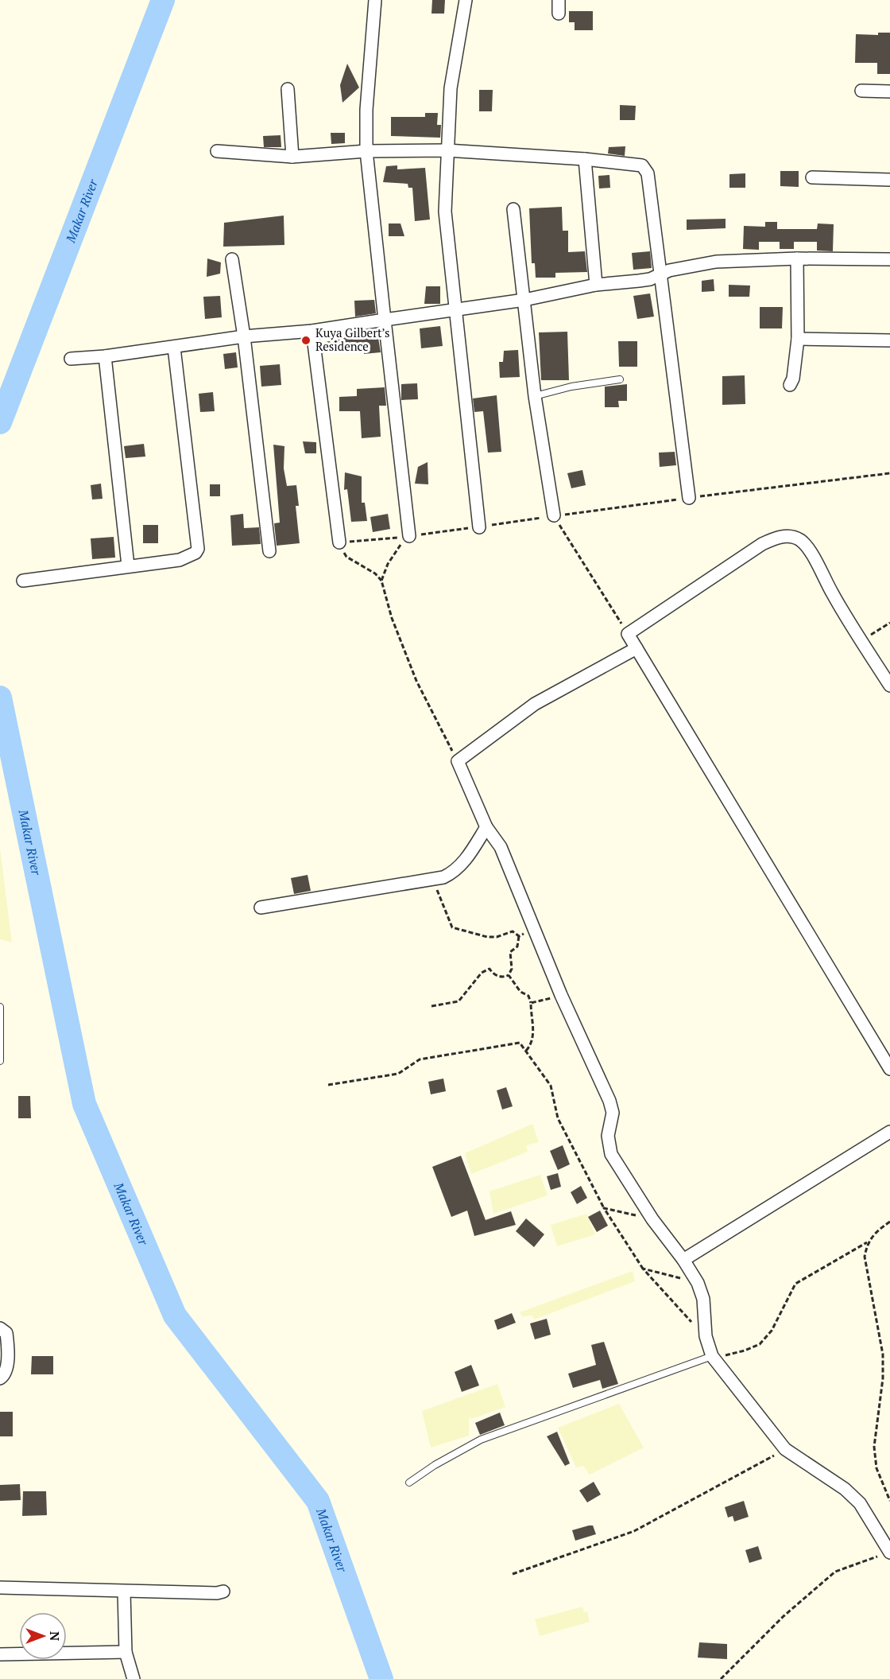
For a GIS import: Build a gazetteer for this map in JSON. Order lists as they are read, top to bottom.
{
  "water": ["Makar River"],
  "places": ["Kuya Gilbert’s Residence"],
  "north": "right"
}
